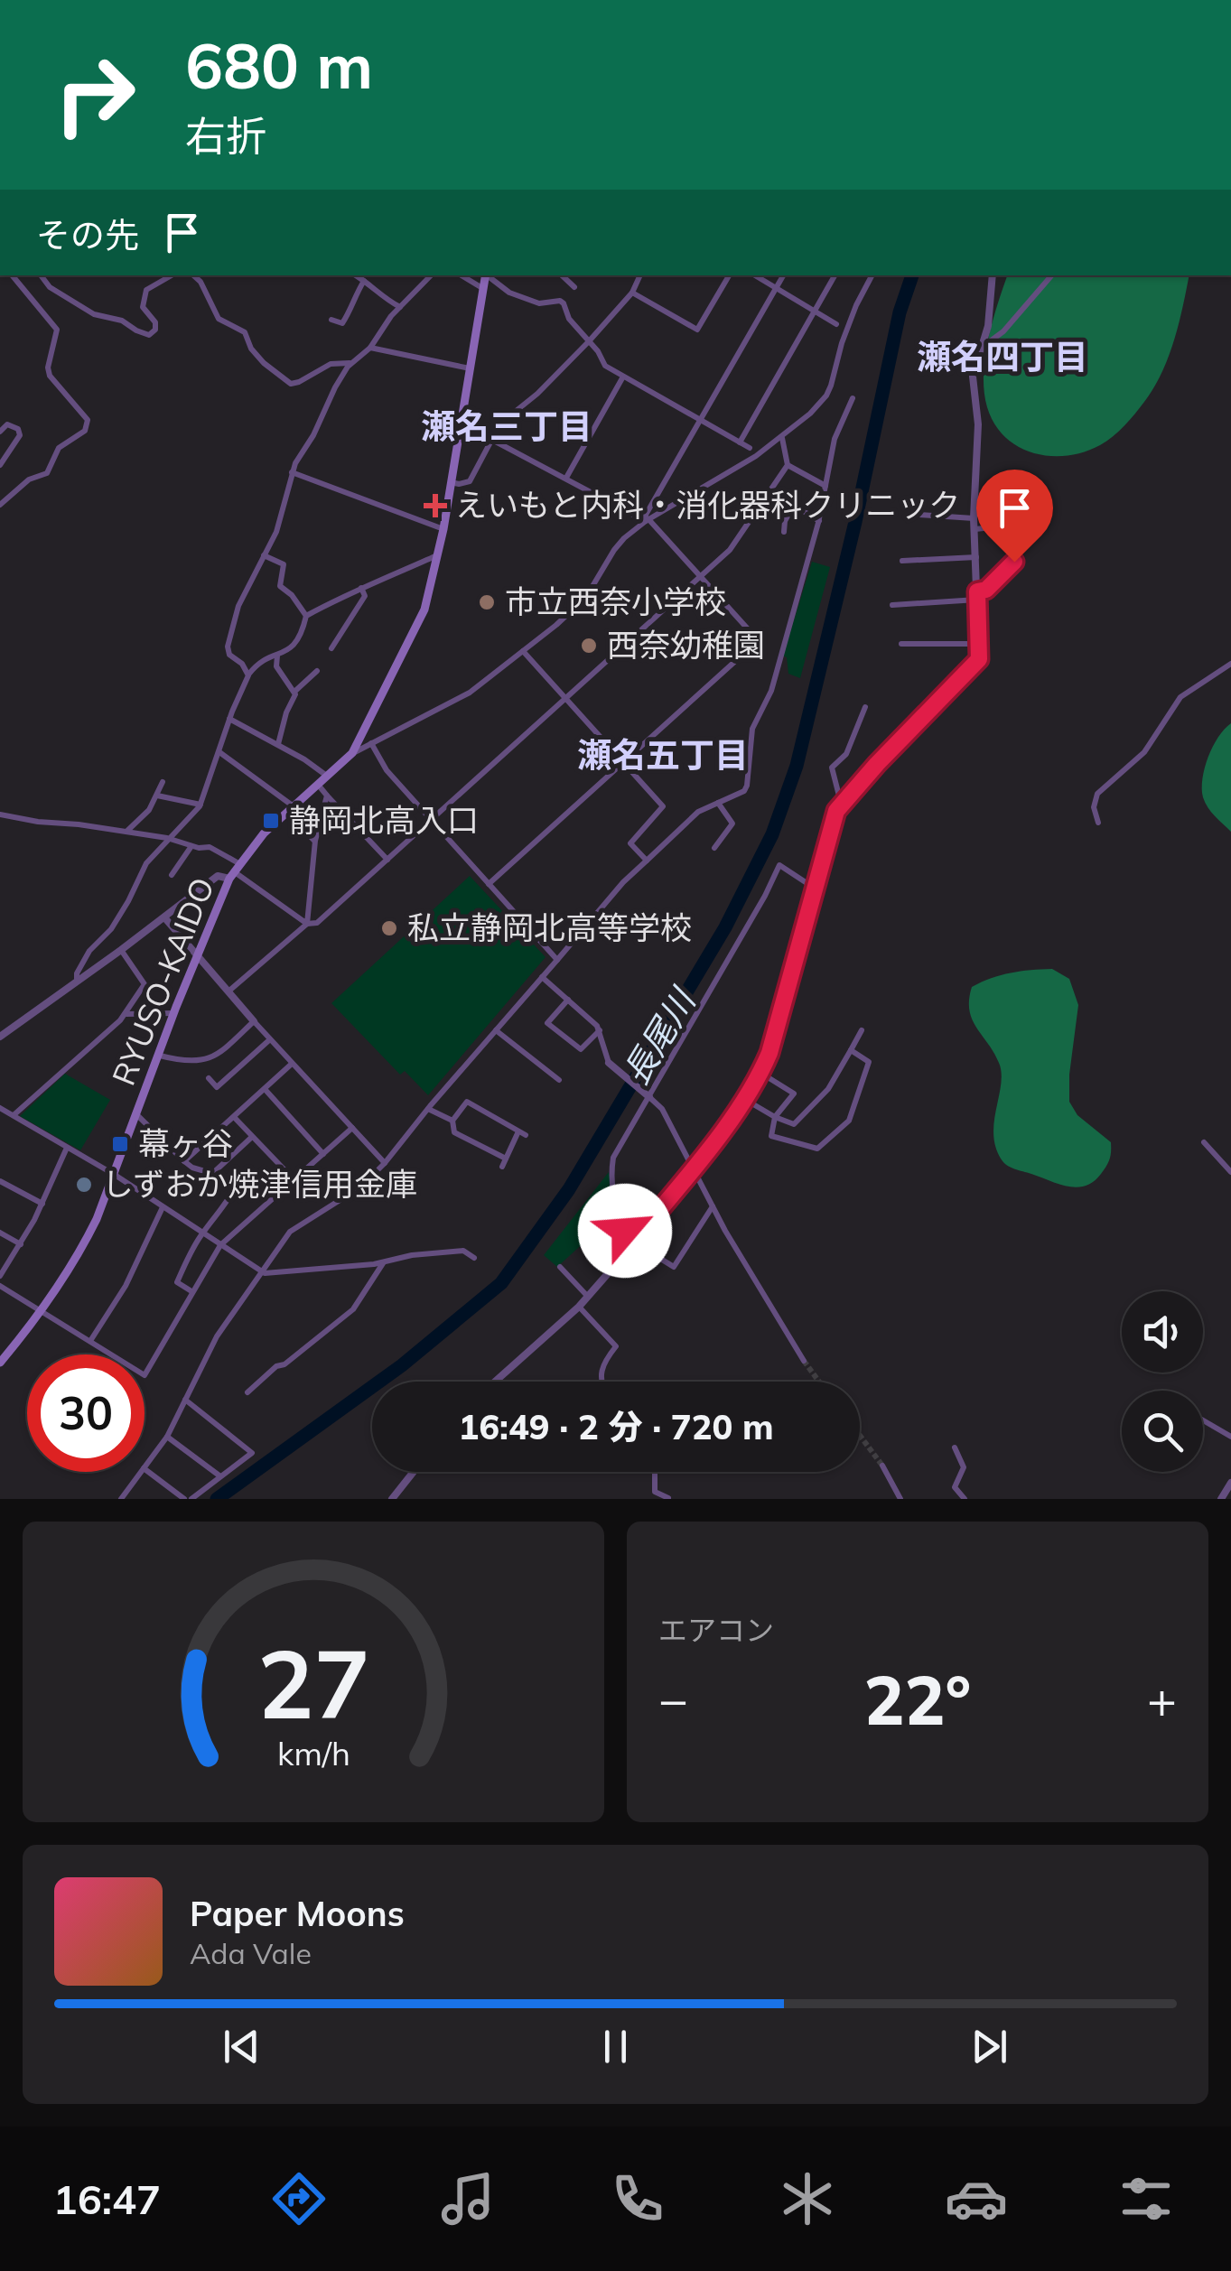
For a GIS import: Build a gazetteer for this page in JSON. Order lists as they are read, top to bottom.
{
  "streets": {
    "main road": ["RYUSO-KAIDO"]
  },
  "districts": ["瀬名四丁目", "瀬名三丁目", "瀬名五丁目"],
  "water": ["長尾川"],
  "places": {
    "health": ["えいもと内科・消化器科クリニック"],
    "other": [
      "市立西奈小学校",
      "西奈幼稚園",
      "私立静岡北高等学校",
      "しずおか焼津信用金庫"
    ],
    "transit": ["静岡北高入口", "幕ヶ谷"]
  },
  "page": {
    "turn": ["680 m", "右折"],
    "then": "その先",
    "limit": "30",
    "trip": "16:49 · 2 分 · 720 m",
    "tile": "エアコン",
    "heat": ["−", "22°", "+"],
    "song": ["Paper Moons", "Ada Vale"],
    "tabs": "16:47",
    "gauge": ["27", "km/h"]
  }
}
